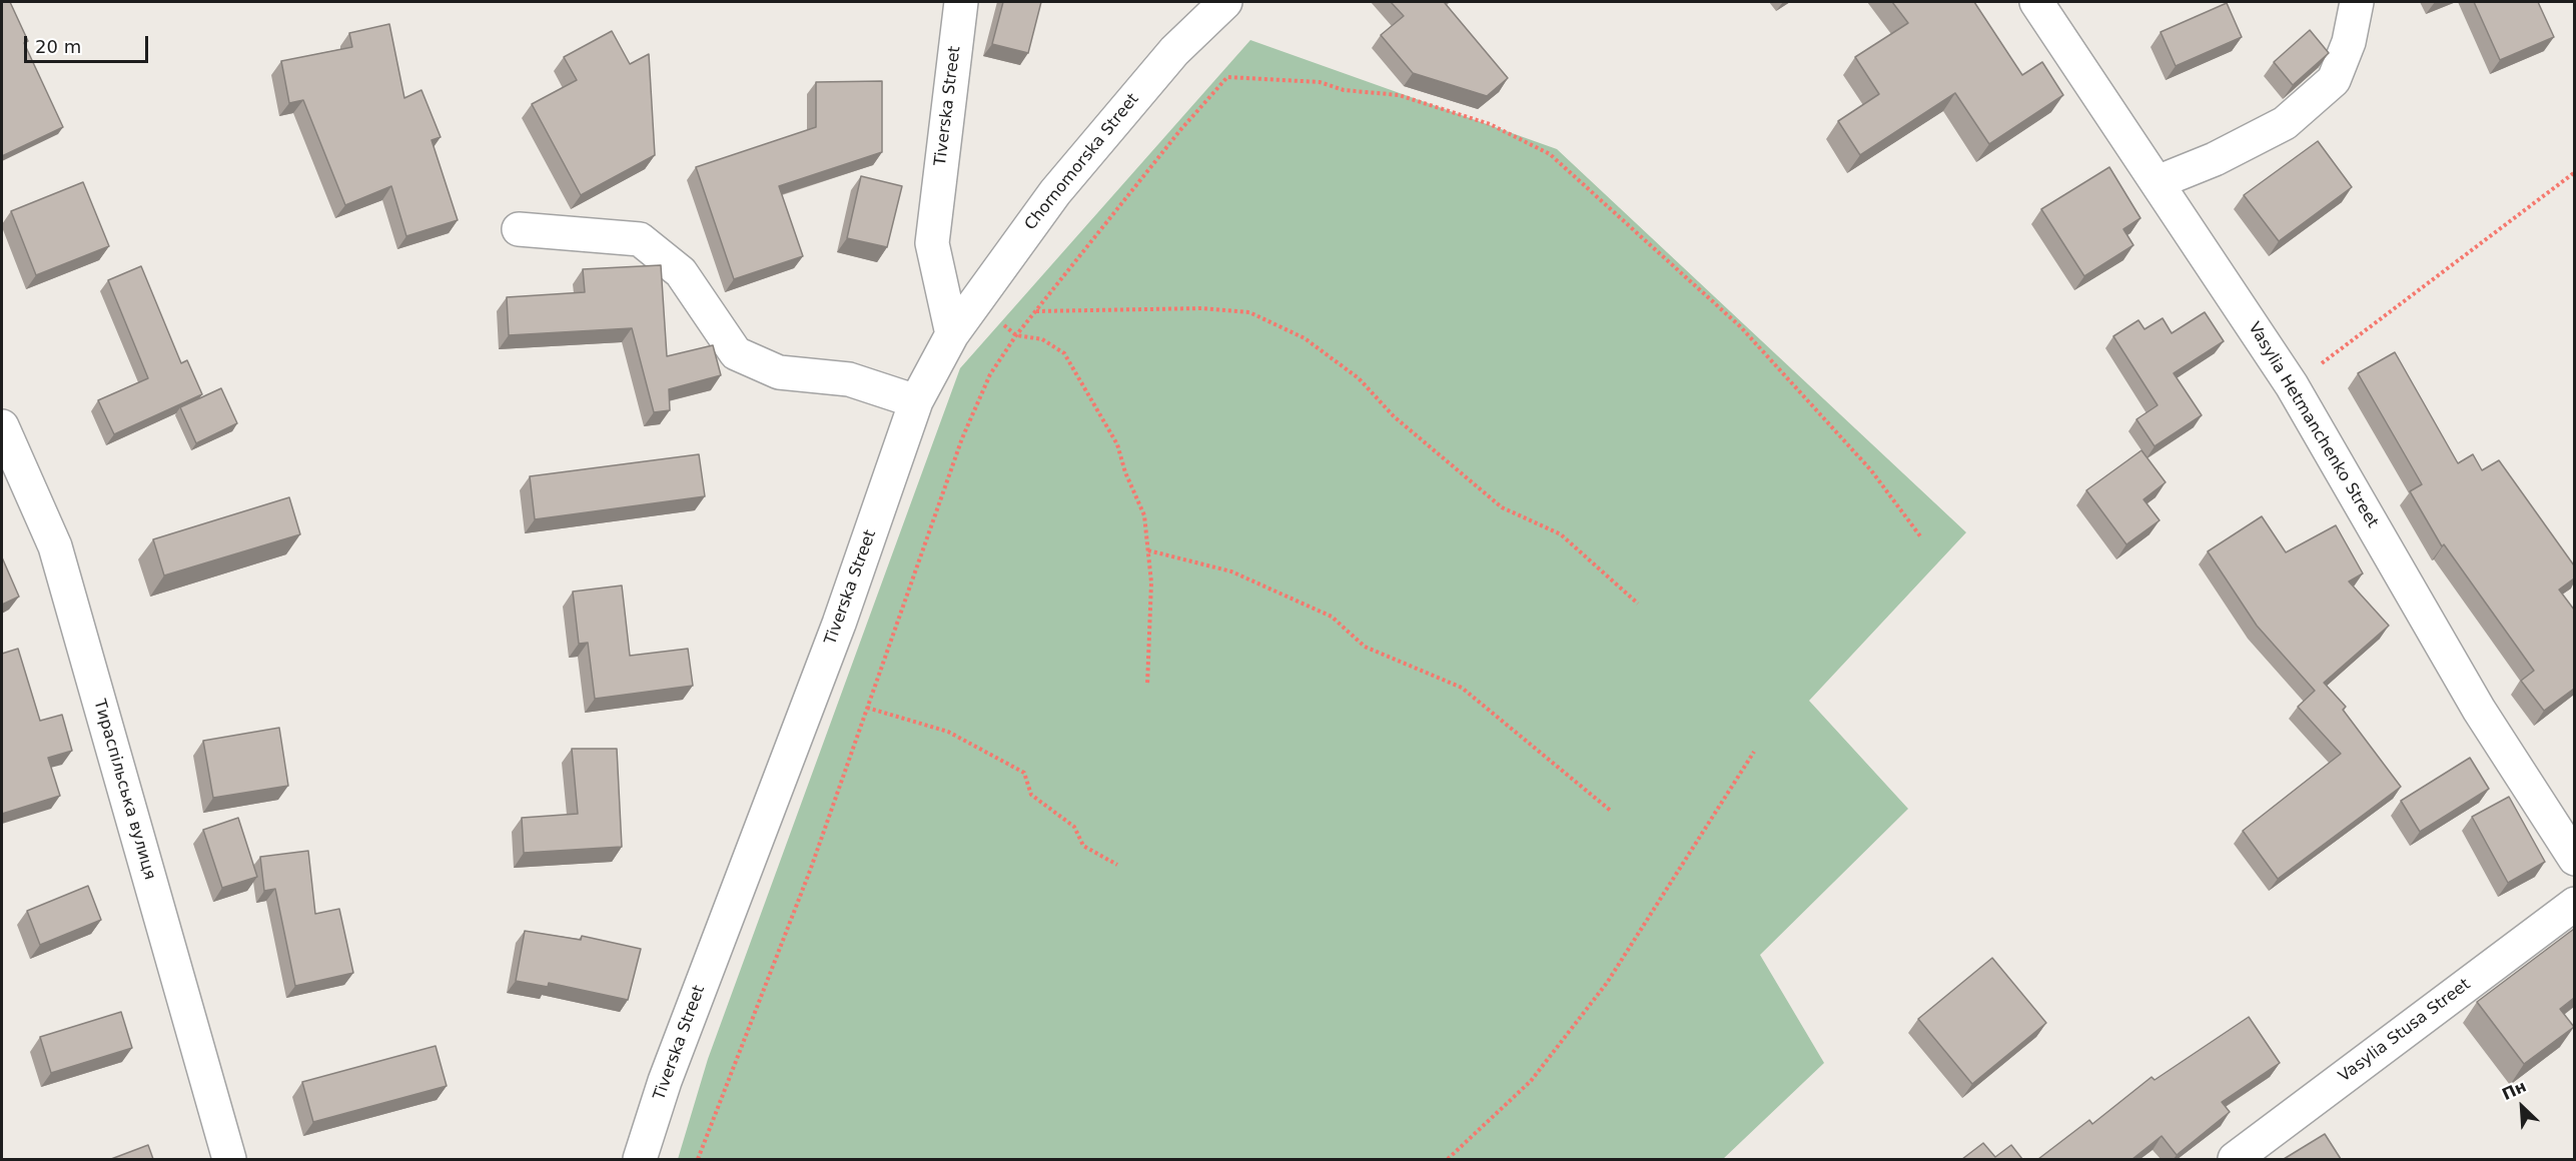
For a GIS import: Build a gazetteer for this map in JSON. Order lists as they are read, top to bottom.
{
  "streets": {
    "street": [
      "Tiverska Street",
      "Chornomorska Street",
      "Vasylia Hetmanchenko Street",
      "Тираспільська вулиця",
      "Vasylia Stusa Street"
    ]
  },
  "crossings": [
    ["Tiverska Street", "Chornomorska Street"]
  ],
  "scale_bar": "20 m",
  "north": "top left"
}
